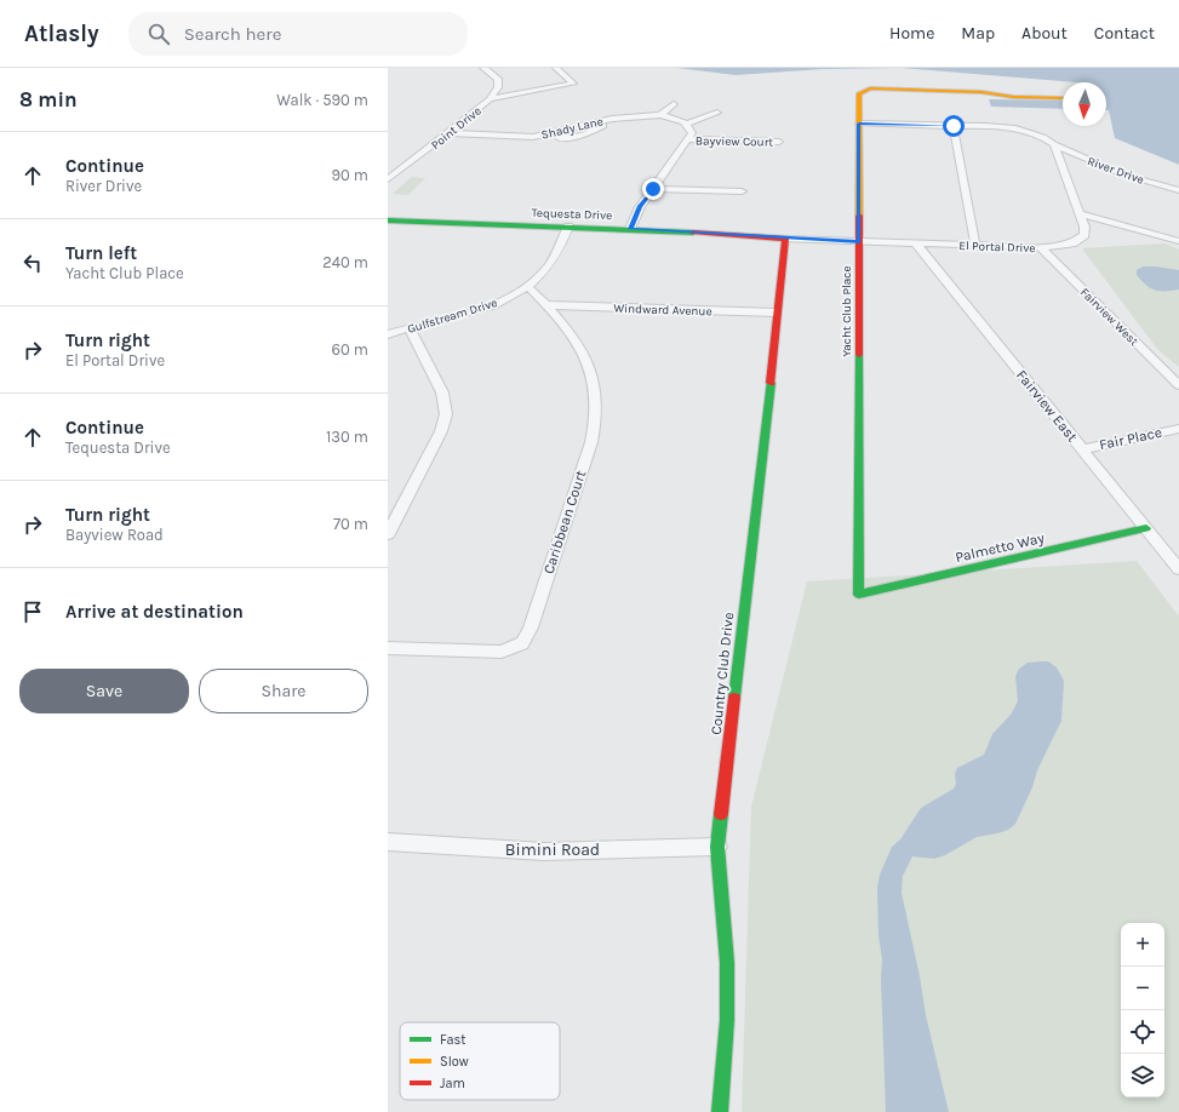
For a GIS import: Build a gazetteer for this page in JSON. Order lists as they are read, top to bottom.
{
  "streets": {
    "street": [
      "Point Drive",
      "Shady Lane",
      "Bayview Court",
      "River Drive",
      "Tequesta Drive",
      "El Portal Drive",
      "Windward Avenue",
      "Yacht Club Place",
      "Gulfstream Drive",
      "Fairview West",
      "Fairview East",
      "Fair Place",
      "Caribbean Court",
      "Palmetto Way",
      "Country Club Drive",
      "Bimini Road"
    ]
  },
  "crossings": [
    ["Point Drive", "Shady Lane"],
    ["River Drive", "El Portal Drive"],
    ["Tequesta Drive", "El Portal Drive"],
    ["Tequesta Drive", "Gulfstream Drive"],
    ["Tequesta Drive", "Country Club Drive"],
    ["El Portal Drive", "Yacht Club Place"],
    ["El Portal Drive", "Fairview West"],
    ["El Portal Drive", "Fairview East"],
    ["El Portal Drive", "Country Club Drive"],
    ["Windward Avenue", "Caribbean Court"],
    ["Windward Avenue", "Country Club Drive"],
    ["Yacht Club Place", "Palmetto Way"],
    ["Gulfstream Drive", "Caribbean Court"],
    ["Fairview East", "Fair Place"],
    ["Fairview East", "Palmetto Way"],
    ["Country Club Drive", "Bimini Road"]
  ],
  "legend": ["Fast", "Slow", "Jam"],
  "north": "bottom",
  "page": {
    "header": "Atlasly",
    "search": "Search here",
    "nav": [
      "Home",
      "Map",
      "About",
      "Contact"
    ],
    "heading": ["8 min", "Walk · 590 m"],
    "list": [
      ["Continue", "River Drive", "90 m"],
      ["Turn left", "Yacht Club Place", "240 m"],
      ["Turn right", "El Portal Drive", "60 m"],
      ["Continue", "Tequesta Drive", "130 m"],
      ["Turn right", "Bayview Road", "70 m"],
      "Arrive at destination"
    ],
    "buttons": ["Save", "Share"],
    "map_buttons": ["+", "−"]
  }
}
